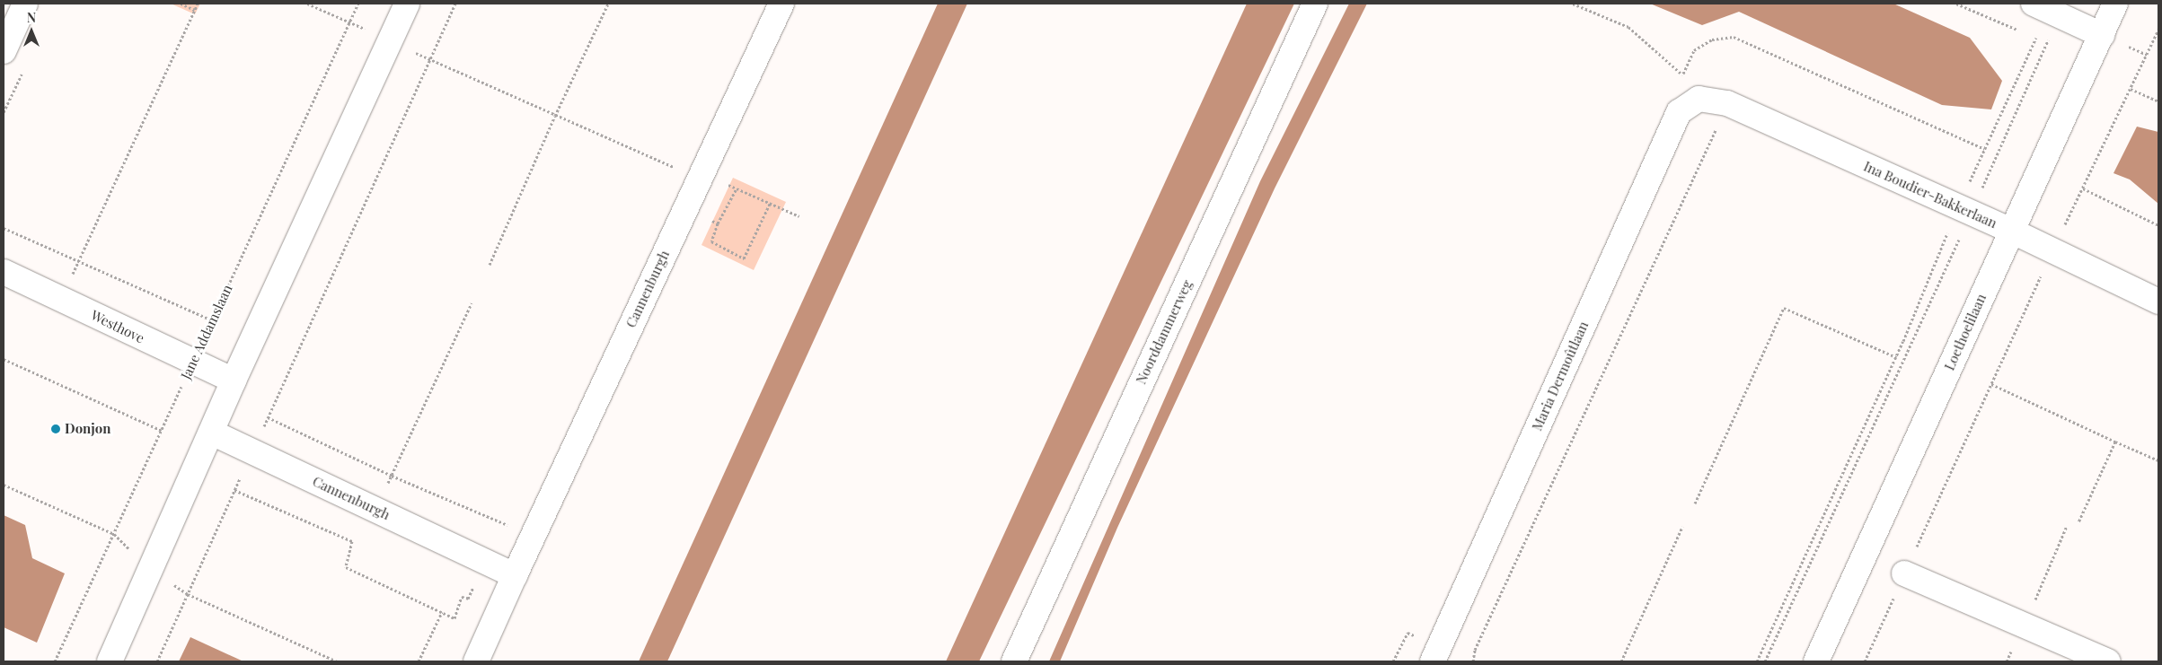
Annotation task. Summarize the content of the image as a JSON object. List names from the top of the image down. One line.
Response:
{"streets":{"street":["Ina Boudier-Bakkerlaan","Cannenburgh","Westhove","Noorddammerweg","Loethoelilaan","Maria Dermoûtlaan"],"path":["Jane Addamslaan"]},"crossings":[["Ina Boudier-Bakkerlaan","Loethoelilaan"],["Ina Boudier-Bakkerlaan","Maria Dermoûtlaan"],["Westhove","Jane Addamslaan"]],"places":["Donjon"],"north":"top"}
